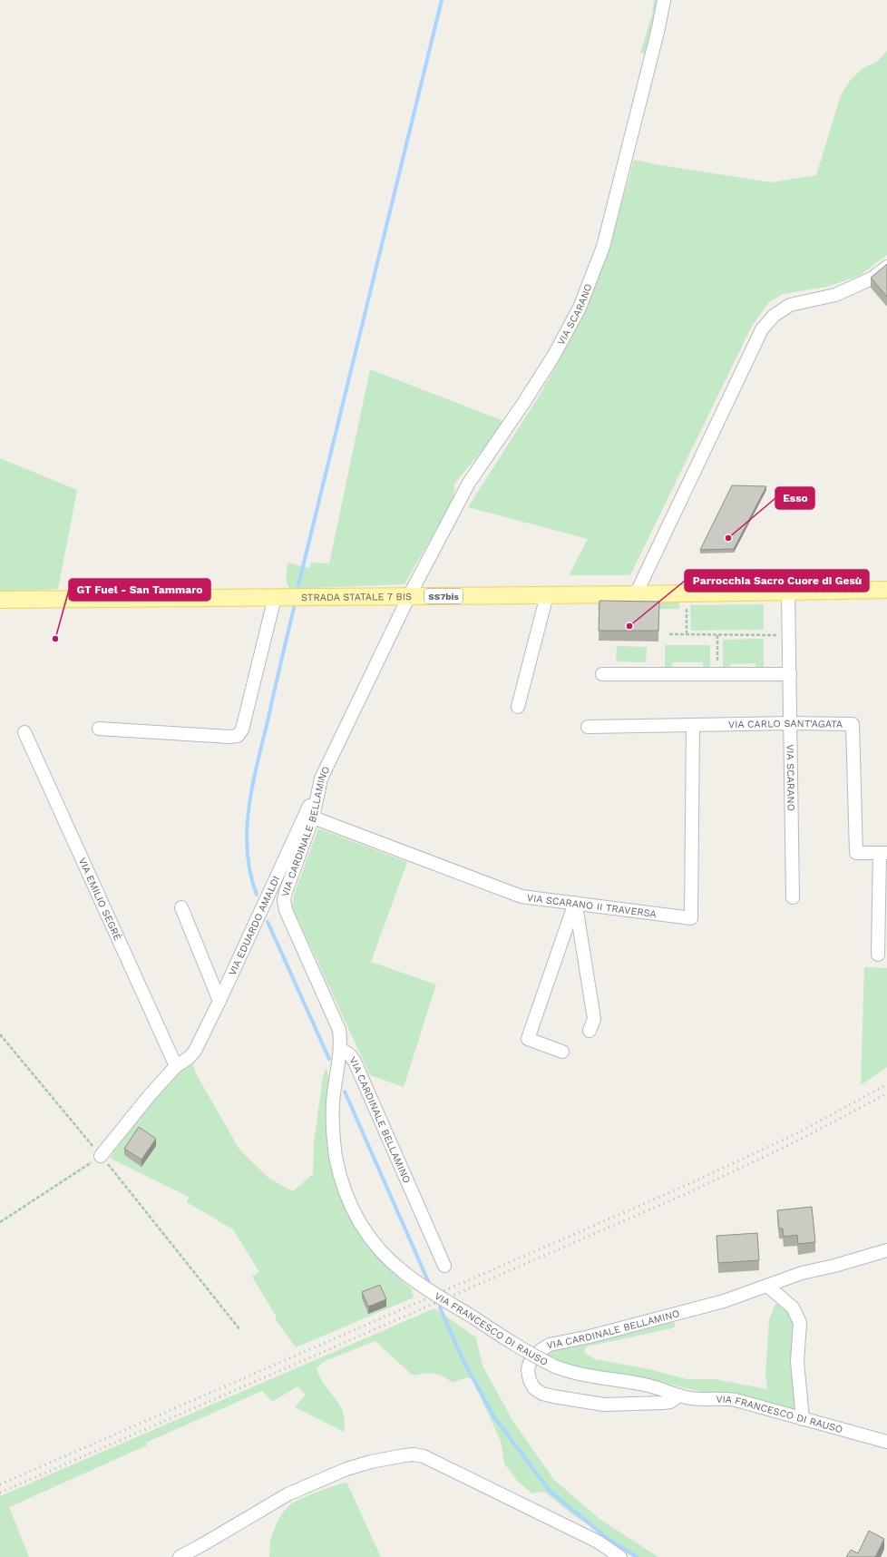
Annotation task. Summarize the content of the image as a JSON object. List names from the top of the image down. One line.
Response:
{"streets":{"main road":["STRADA STATALE 7 BIS","SS7bis"],"street":["VIA SCARANO","VIA CARLO SANT'AGATA","VIA CARDINALE BELLAMINO","VIA EMILIO SEGRÈ","VIA SCARANO II TRAVERSA","VIA EDUARDO AMALDI","VIA FRANCESCO DI RAUSO"]},"crossings":[["VIA SCARANO","STRADA STATALE 7 BIS"],["VIA SCARANO","VIA CARLO SANT'AGATA"],["VIA SCARANO","VIA CARDINALE BELLAMINO"],["STRADA STATALE 7 BIS","VIA CARDINALE BELLAMINO"],["VIA CARLO SANT'AGATA","VIA SCARANO II TRAVERSA"],["VIA CARDINALE BELLAMINO","VIA SCARANO II TRAVERSA"],["VIA CARDINALE BELLAMINO","VIA EDUARDO AMALDI"],["VIA CARDINALE BELLAMINO","VIA FRANCESCO DI RAUSO"],["VIA EMILIO SEGRÈ","VIA EDUARDO AMALDI"]],"places":["Esso","Parrocchia Sacro Cuore di Gesù","GT Fuel - San Tammaro"]}
